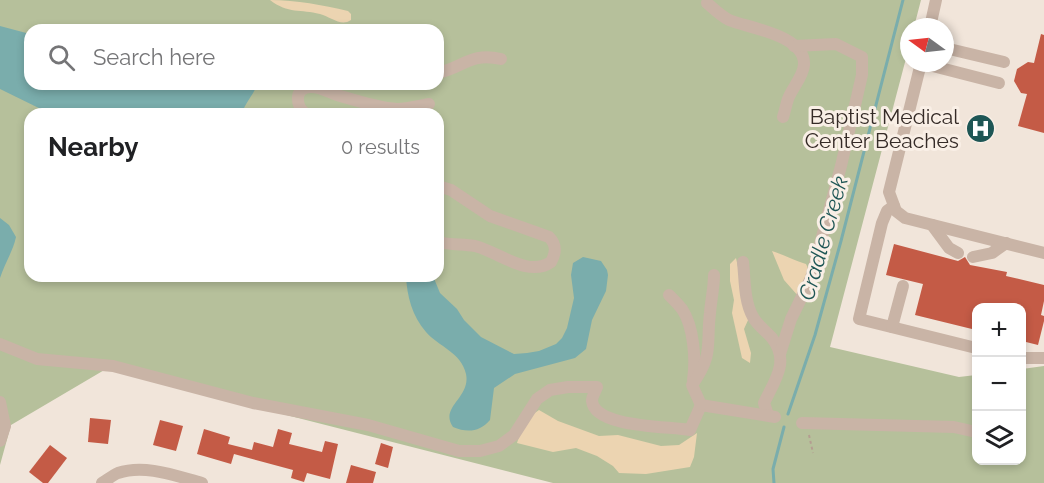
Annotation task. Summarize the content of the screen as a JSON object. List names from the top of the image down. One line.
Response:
{"water":["Cradle Creek"],"places":{"hospital":["Baptist Medical Center Beaches"]},"north":"left","page":{"search":"Search here","heading":["Nearby","0 results"],"map_buttons":["+","−"]}}
